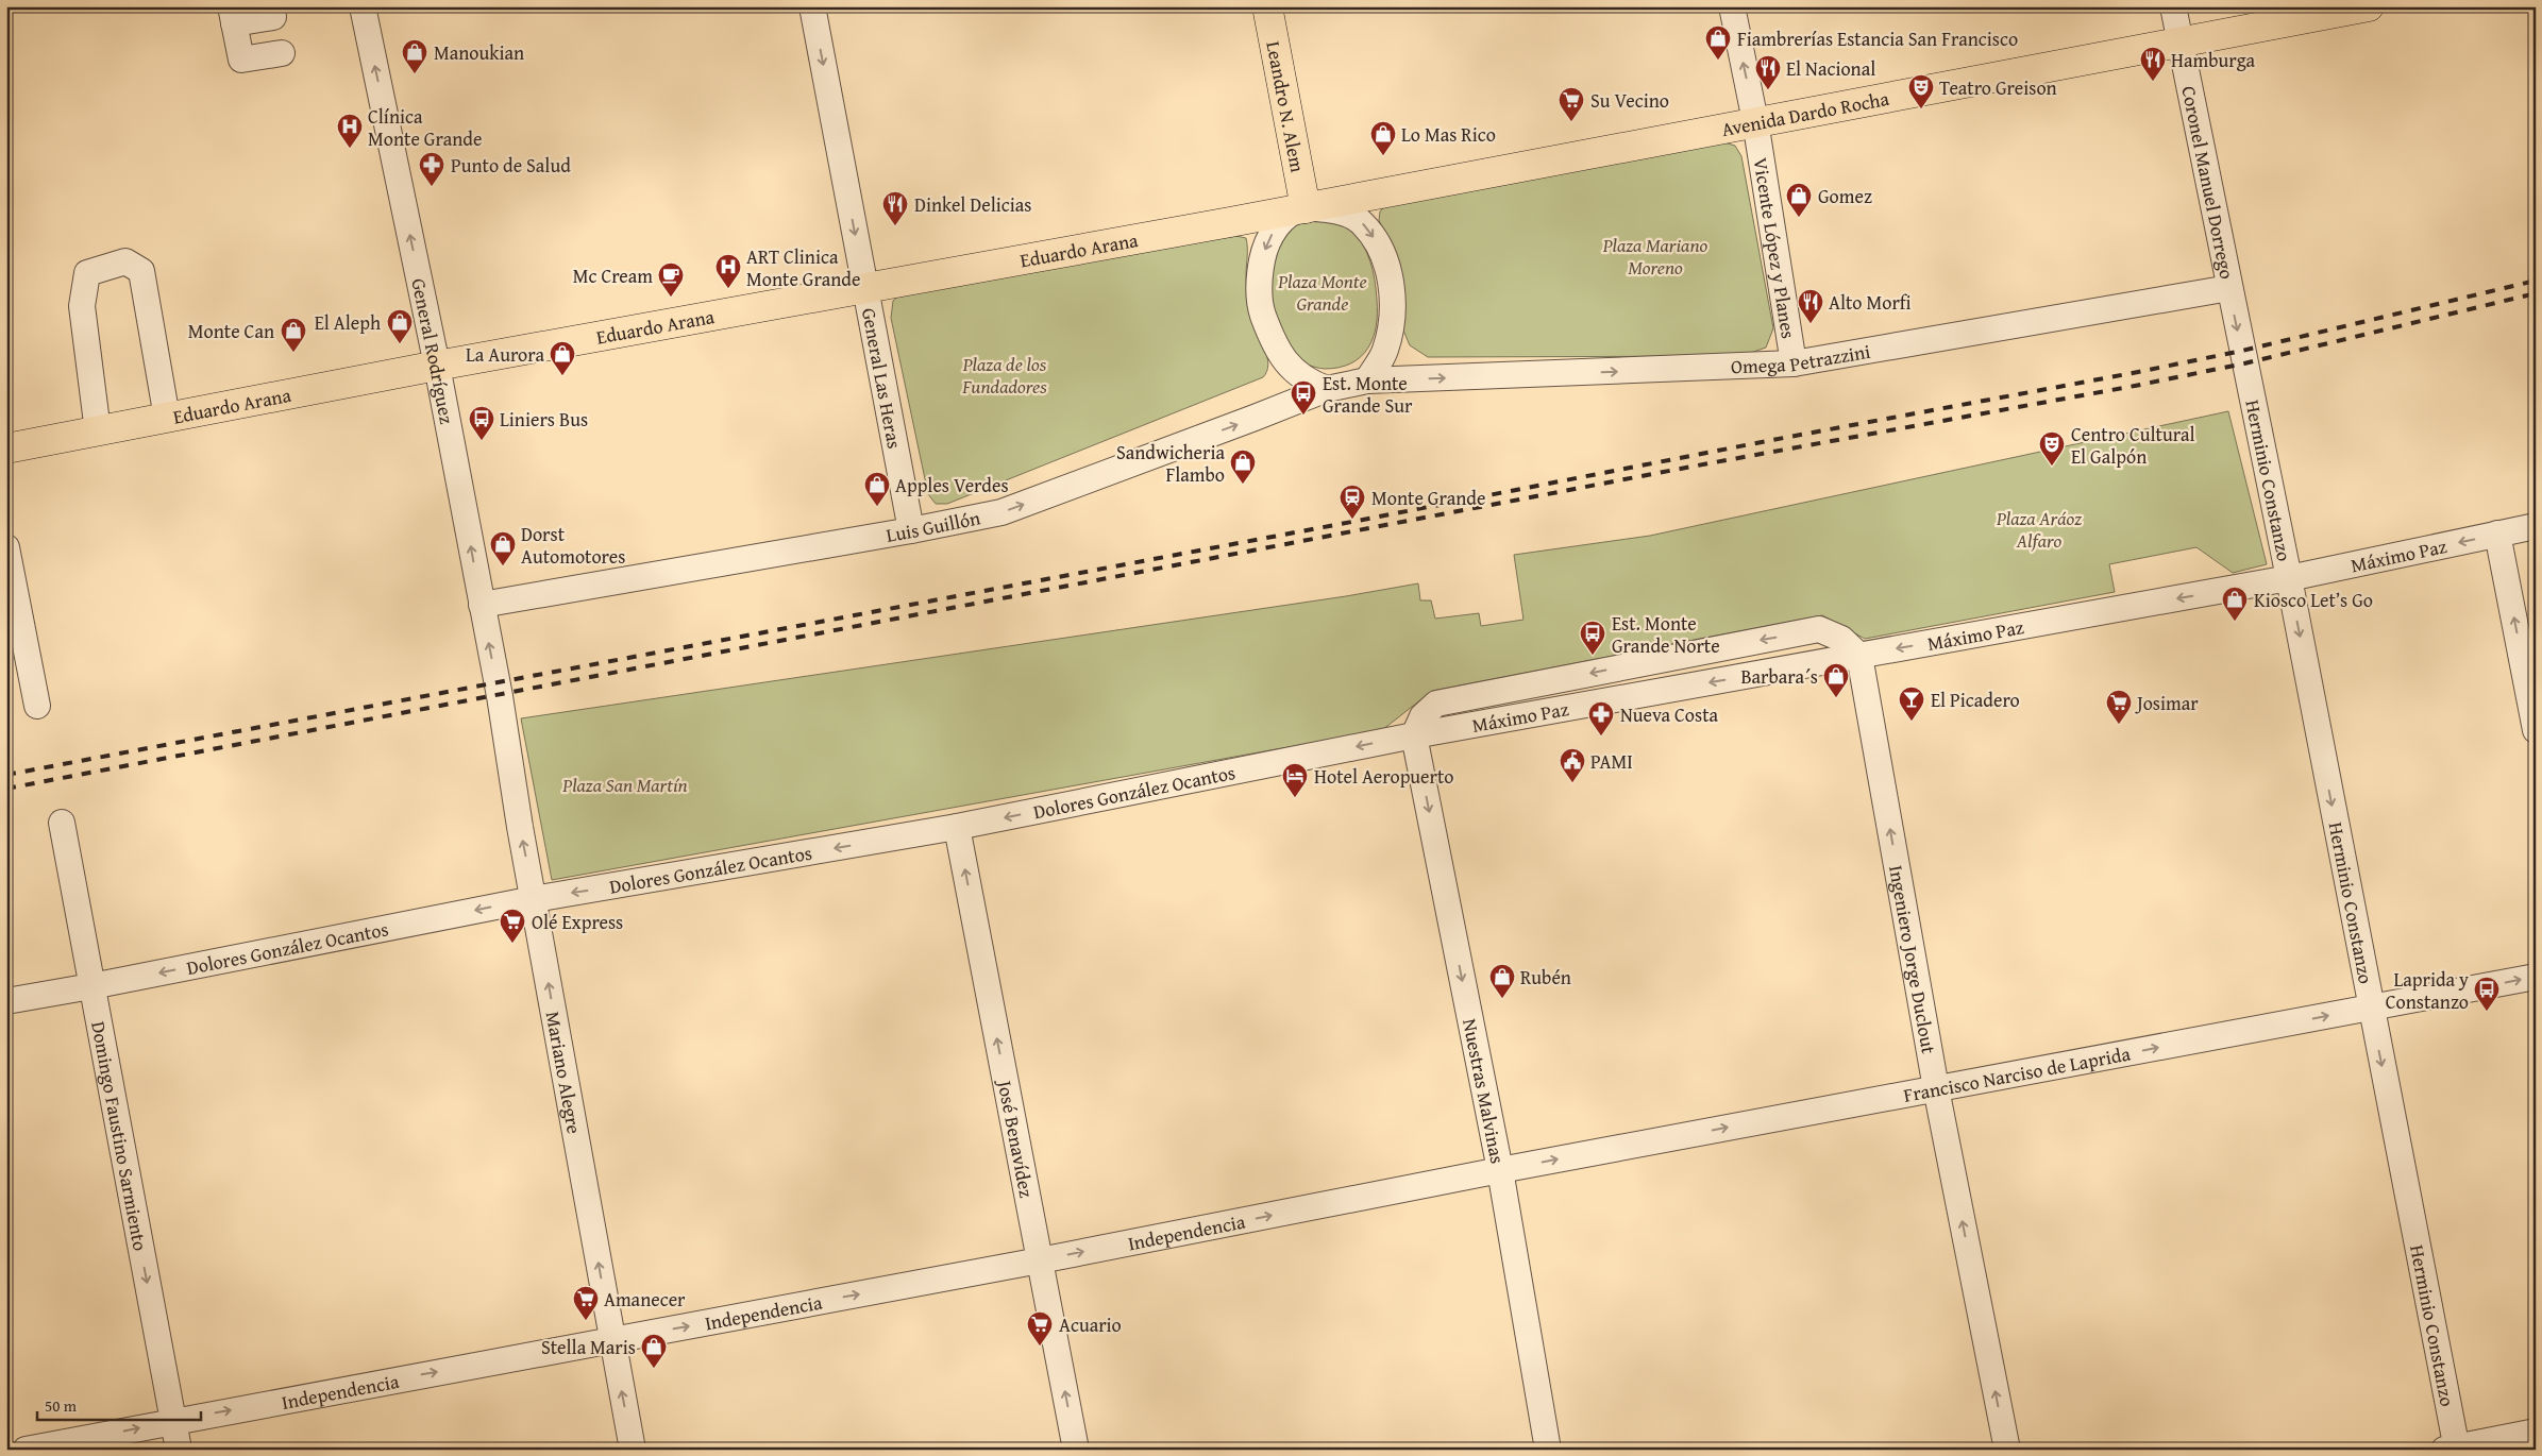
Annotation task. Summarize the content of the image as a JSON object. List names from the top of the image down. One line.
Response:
{"streets":{"main road":["Leandro N. Alem","Avenida Dardo Rocha","Eduardo Arana"],"street":["Coronel Manuel Dorrego","Vicente López y Planes","General Rodríguez","Omega Petrazzini","General Las Heras","Herminio Constanzo","Luis Guillón","Máximo Paz","Dolores González Ocantos","Ingeniero Jorge Duclout","Mariano Alegre","Francisco Narciso de Laprida","Nuestras Malvinas","Domingo Faustino Sarmiento","José Benavídez","Independencia"]},"crossings":[["Leandro N. Alem","Avenida Dardo Rocha"],["Leandro N. Alem","Eduardo Arana"],["Leandro N. Alem","Omega Petrazzini"],["Leandro N. Alem","Luis Guillón"],["Avenida Dardo Rocha","Coronel Manuel Dorrego"],["Avenida Dardo Rocha","Vicente López y Planes"],["Avenida Dardo Rocha","Eduardo Arana"],["Avenida Dardo Rocha","Omega Petrazzini"],["Avenida Dardo Rocha","Luis Guillón"],["Coronel Manuel Dorrego","Omega Petrazzini"],["Coronel Manuel Dorrego","Herminio Constanzo"],["Vicente López y Planes","Omega Petrazzini"],["Eduardo Arana","General Rodríguez"],["Eduardo Arana","Omega Petrazzini"],["Eduardo Arana","General Las Heras"],["Eduardo Arana","Luis Guillón"],["General Rodríguez","Luis Guillón"],["General Rodríguez","Mariano Alegre"],["Omega Petrazzini","Luis Guillón"],["General Las Heras","Luis Guillón"],["Herminio Constanzo","Máximo Paz"],["Herminio Constanzo","Francisco Narciso de Laprida"],["Máximo Paz","Dolores González Ocantos"],["Máximo Paz","Ingeniero Jorge Duclout"],["Máximo Paz","Nuestras Malvinas"],["Dolores González Ocantos","Mariano Alegre"],["Dolores González Ocantos","Nuestras Malvinas"],["Dolores González Ocantos","Domingo Faustino Sarmiento"],["Dolores González Ocantos","José Benavídez"],["Ingeniero Jorge Duclout","Francisco Narciso de Laprida"],["Mariano Alegre","Independencia"],["Francisco Narciso de Laprida","Nuestras Malvinas"],["Francisco Narciso de Laprida","Independencia"],["Nuestras Malvinas","Independencia"],["Domingo Faustino Sarmiento","Independencia"],["José Benavídez","Independencia"]],"one_way":["General Rodríguez","Omega Petrazzini","General Las Heras","Herminio Constanzo","Luis Guillón","Dolores González Ocantos","Ingeniero Jorge Duclout","Mariano Alegre","Francisco Narciso de Laprida","Nuestras Malvinas","Domingo Faustino Sarmiento","José Benavídez","Independencia"],"parks":["Plaza Mariano Moreno","Plaza Monte Grande","Plaza de los Fundadores","Plaza Aráoz Alfaro","Plaza San Martín"],"places":{"shop":["Fiambrerías Estancia San Francisco","Manoukian","Lo Mas Rico","Gomez","El Aleph","Monte Can","La Aurora","Sandwicheria Flambo","Apples Verdes","Dorst Automotores","Kiosco Let’s Go","Barbara´s","Rubén","Stella Maris"],"restaurant":["Hamburga","El Nacional","Dinkel Delicias","Alto Morfi"],"theatre":["Teatro Greison","Centro Cultural El Galpón"],"supermarket":["Su Vecino","Josimar","Olé Express","Amanecer","Acuario"],"hospital":["Clínica Monte Grande","ART Clinica Monte Grande"],"pharmacy":["Punto de Salud","Nueva Costa"],"cafe":["Mc Cream"],"bus stop":["Est. Monte Grande Sur","Liniers Bus","Est. Monte Grande Norte","Laprida y Constanzo"],"station":["Monte Grande"],"bar":["El Picadero"],"public building":["PAMI"],"hotel":["Hotel Aeropuerto"]},"scale_bar":"50 m"}
